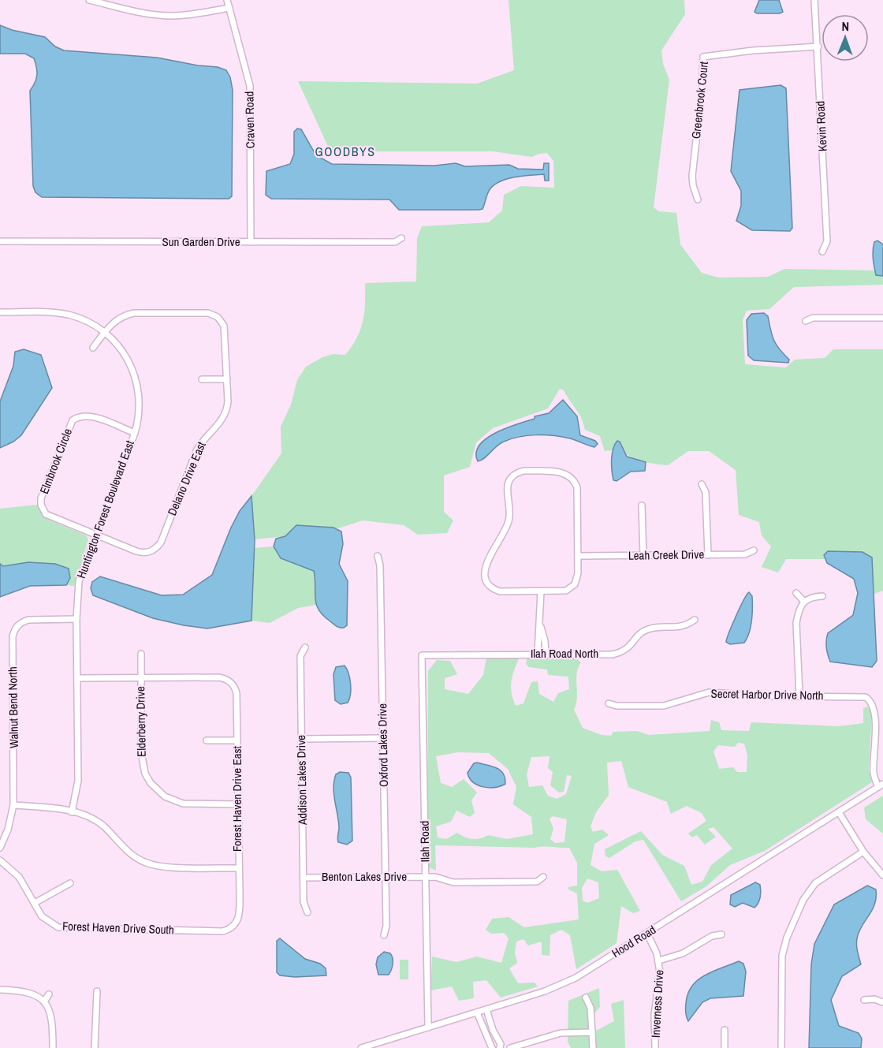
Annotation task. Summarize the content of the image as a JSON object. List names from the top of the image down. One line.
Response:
{"streets":{"street":["Greenbrook Court","Craven Road","Kevin Road","Sun Garden Drive","Elmbrook Circle","Delano Drive East","Huntington Forest Boulevard East","Leah Creek Drive","Ilah Road North","Secret Harbor Drive North","Walnut Bend North","Elderberry Drive","Oxford Lakes Drive","Addison Lakes Drive","Forest Haven Drive East","Ilah Road","Benton Lakes Drive","Forest Haven Drive South","Hood Road","Inverness Drive"]},"crossings":[["Greenbrook Court","Kevin Road"],["Craven Road","Sun Garden Drive"],["Elmbrook Circle","Delano Drive East"],["Elmbrook Circle","Huntington Forest Boulevard East"],["Delano Drive East","Huntington Forest Boulevard East"],["Huntington Forest Boulevard East","Walnut Bend North"],["Ilah Road North","Ilah Road"],["Secret Harbor Drive North","Hood Road"],["Elderberry Drive","Forest Haven Drive East"],["Oxford Lakes Drive","Benton Lakes Drive"],["Addison Lakes Drive","Benton Lakes Drive"],["Forest Haven Drive East","Forest Haven Drive South"],["Ilah Road","Benton Lakes Drive"],["Ilah Road","Hood Road"],["Hood Road","Inverness Drive"]],"districts":["GOODBYS"],"north":"top"}
